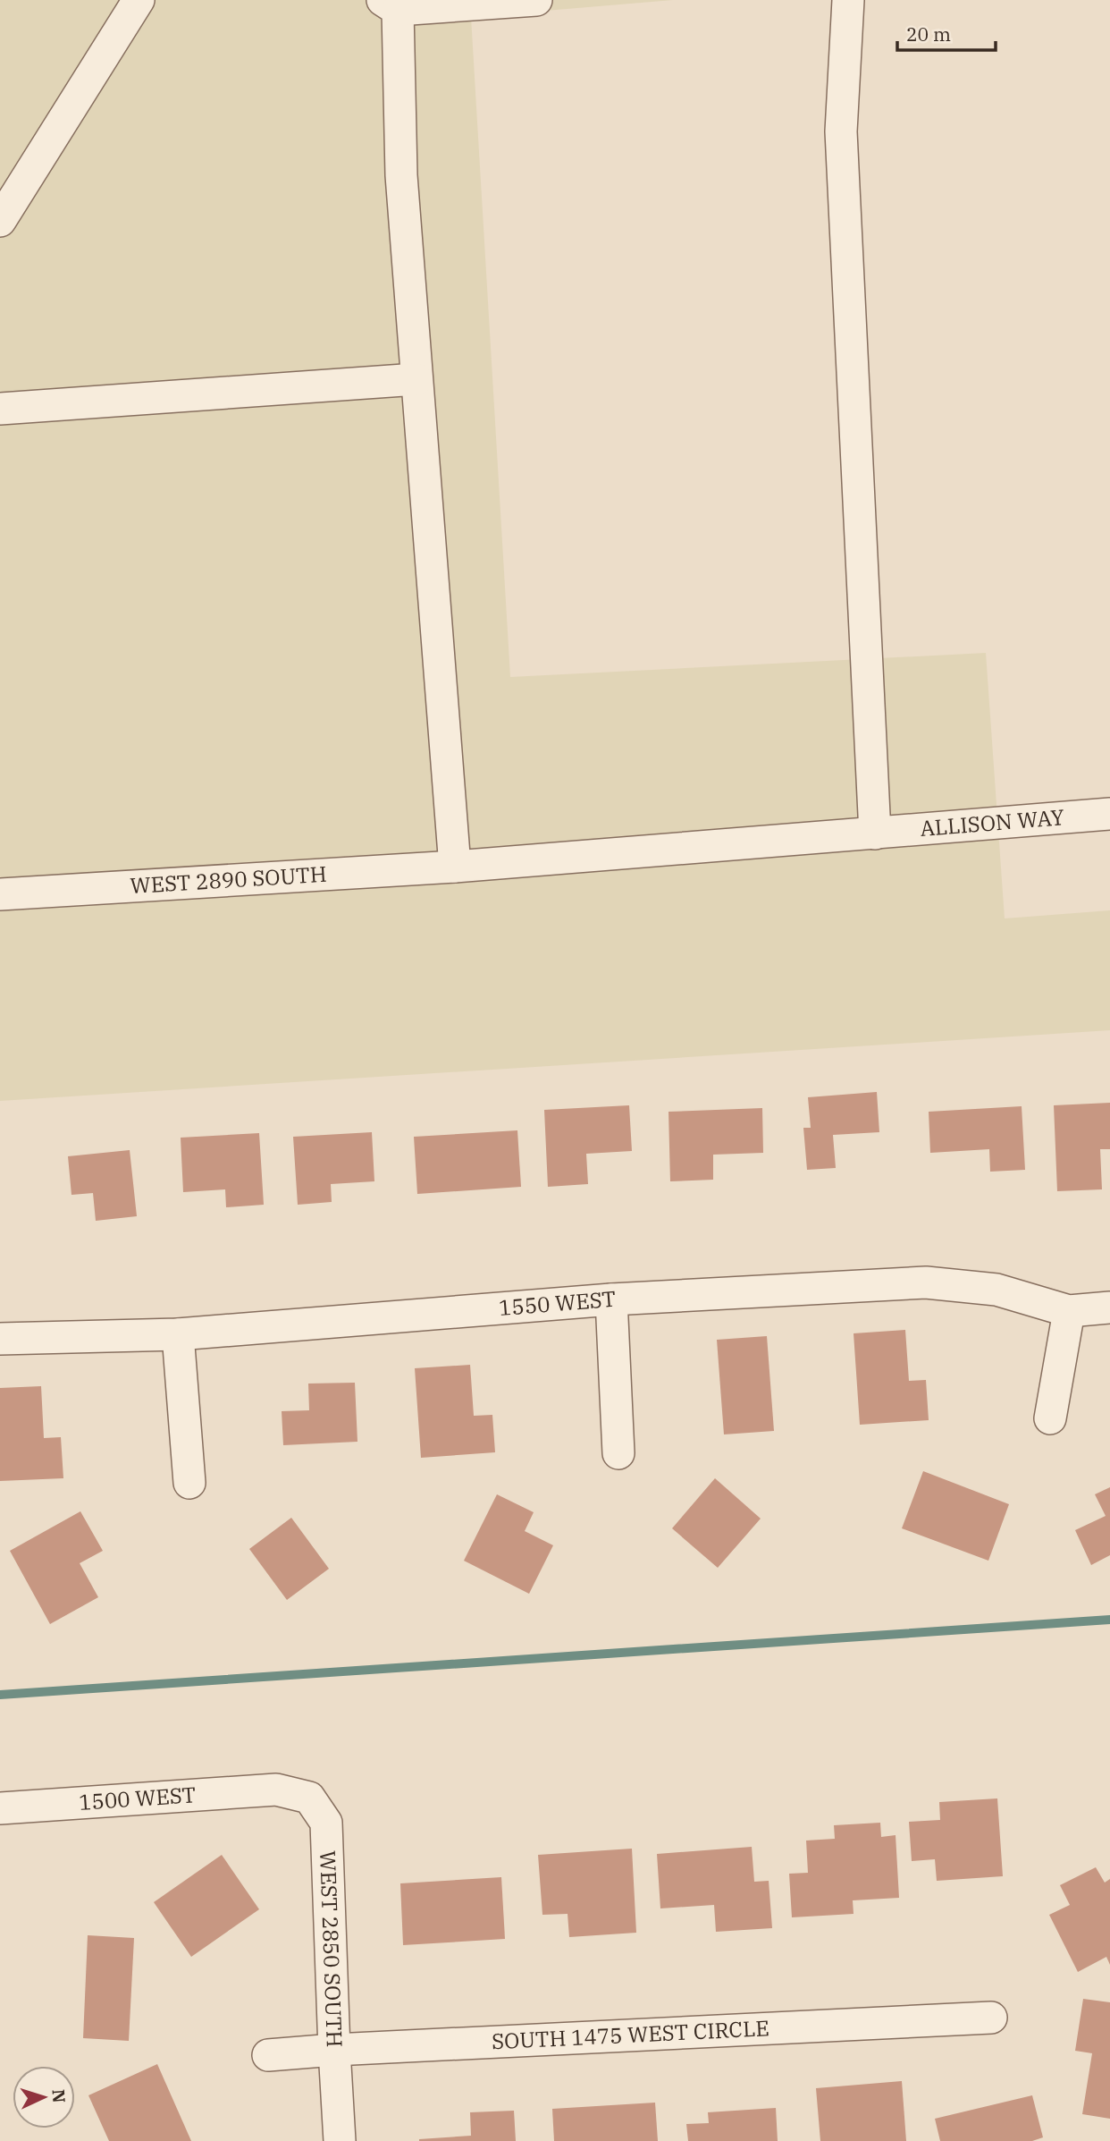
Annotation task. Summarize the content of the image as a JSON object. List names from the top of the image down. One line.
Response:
{"streets":{"street":["ALLISON WAY","WEST 2890 SOUTH","1550 WEST","1500 WEST","WEST 2850 SOUTH","SOUTH 1475 WEST CIRCLE"]},"crossings":[["ALLISON WAY","WEST 2890 SOUTH"],["1500 WEST","WEST 2850 SOUTH"],["WEST 2850 SOUTH","SOUTH 1475 WEST CIRCLE"]],"scale_bar":"20 m","north":"right"}
